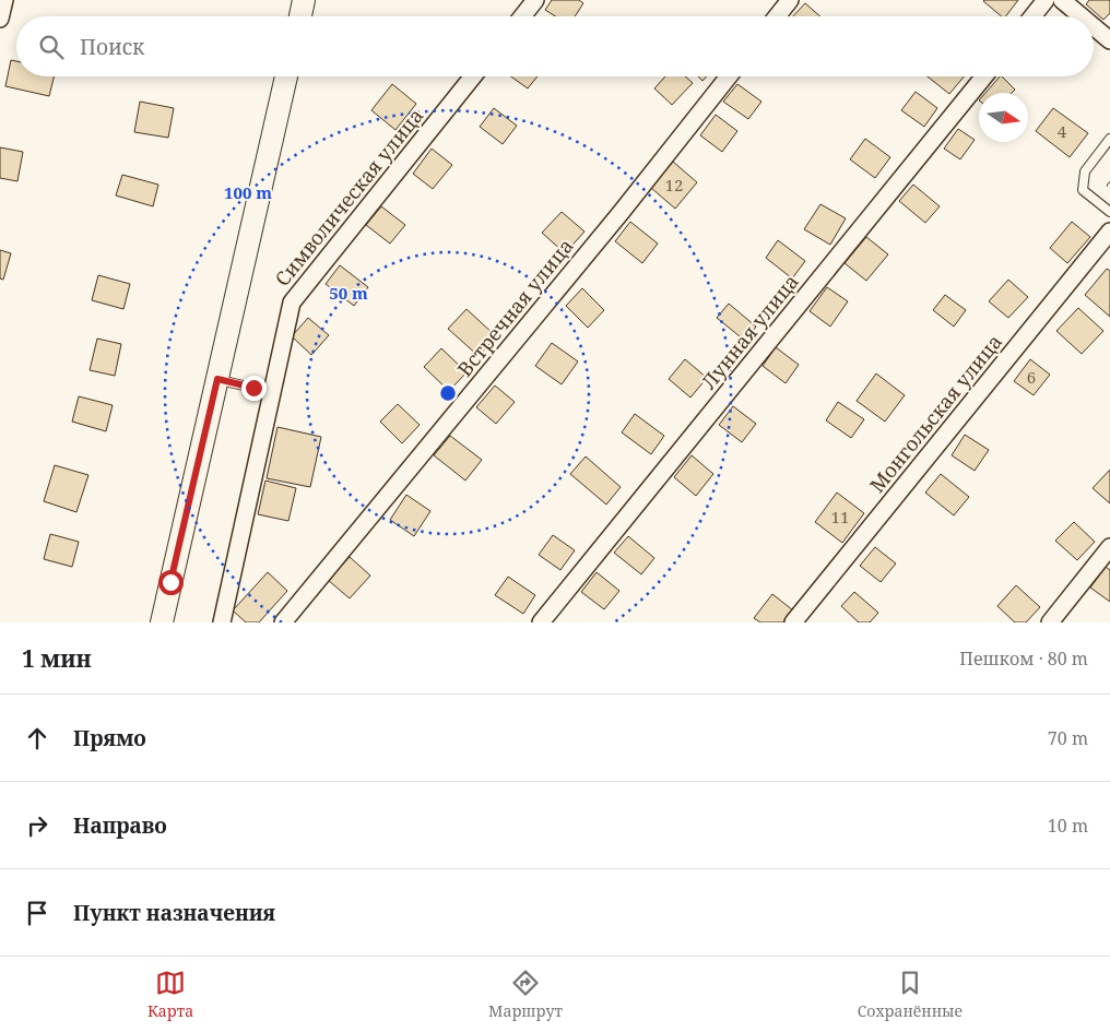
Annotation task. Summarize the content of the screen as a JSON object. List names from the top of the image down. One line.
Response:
{"streets":{"street":["Символическая улица","Встречная улица","Лунная улица","Монгольская улица"]},"house_numbers":["4","12","6","11"],"north":"right","page":{"search":"Поиск","heading":["1 мин","Пешком · 80 m"],"list":[["Прямо","70 m"],["Направо","10 m"],"Пункт назначения"],"nav":["Карта","Маршрут","Сохранённые"]},"rings":["100 m","50 m"]}
